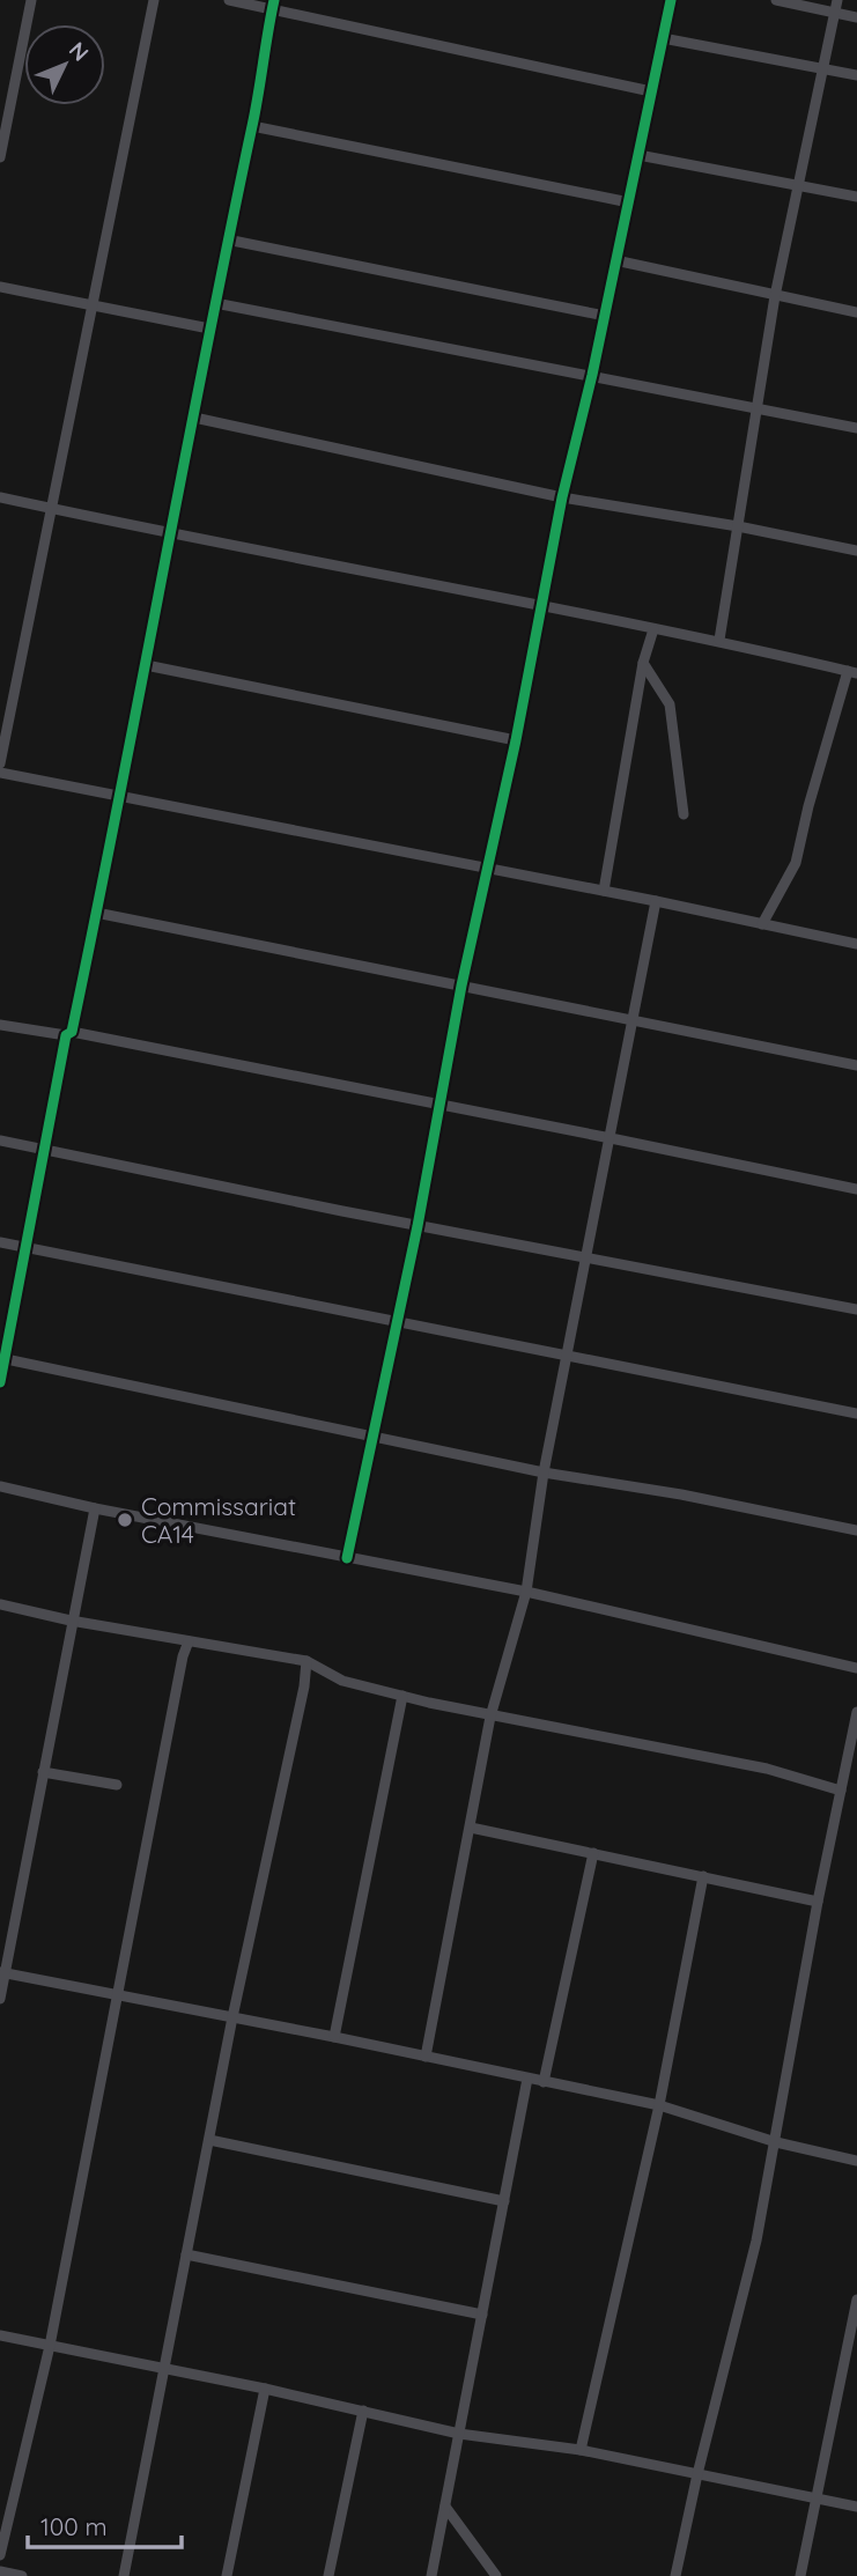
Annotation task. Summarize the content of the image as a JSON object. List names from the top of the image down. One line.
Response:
{"places":["Commissariat CA14"],"scale_bar":"100 m","north":"top right"}
